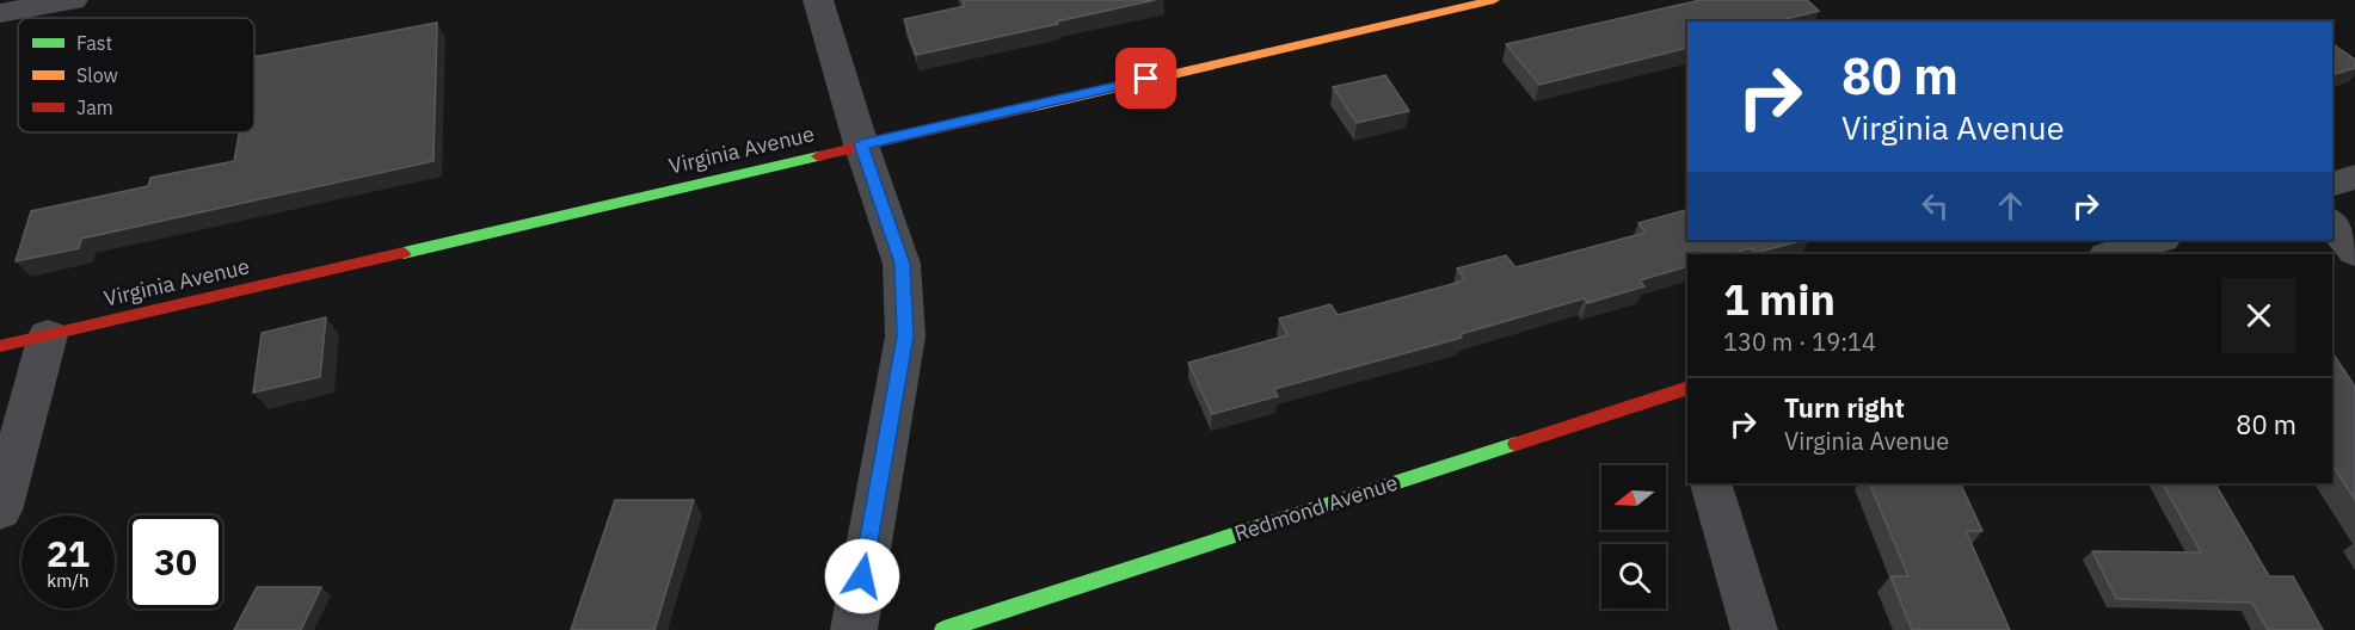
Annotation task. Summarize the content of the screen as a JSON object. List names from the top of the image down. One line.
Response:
{"streets":{"street":["Virginia Avenue","Redmond Avenue"]},"legend":["Fast","Slow","Jam"],"north":"left","page":{"turn":["80 m","Virginia Avenue"],"heading":["1 min","130 m · 19:14"],"list":[{"name":"Turn right","note":"Virginia Avenue","value":"80 m"}],"speed":"21 km/h","limit":"30"}}
